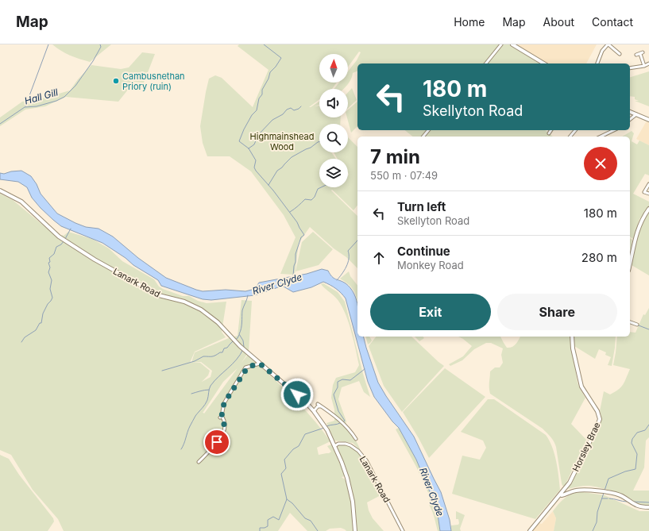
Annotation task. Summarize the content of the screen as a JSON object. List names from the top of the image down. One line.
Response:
{"streets":{"main road":["Lanark Road","Horsley Brae"]},"water":["Hall Gill","River Clyde"],"parks":["Highmainshead Wood"],"places":["Cambusnethan Priory (ruin)"],"north":"top","page":{"header":"Map","nav":["Home","Map","About","Contact"],"turn":["180 m","Skellyton Road"],"heading":["7 min","550 m · 07:49"],"list":[{"name":"Turn left","note":"Skellyton Road","value":"180 m"},{"name":"Continue","note":"Monkey Road","value":"280 m"}],"buttons":["Exit","Share"]}}
